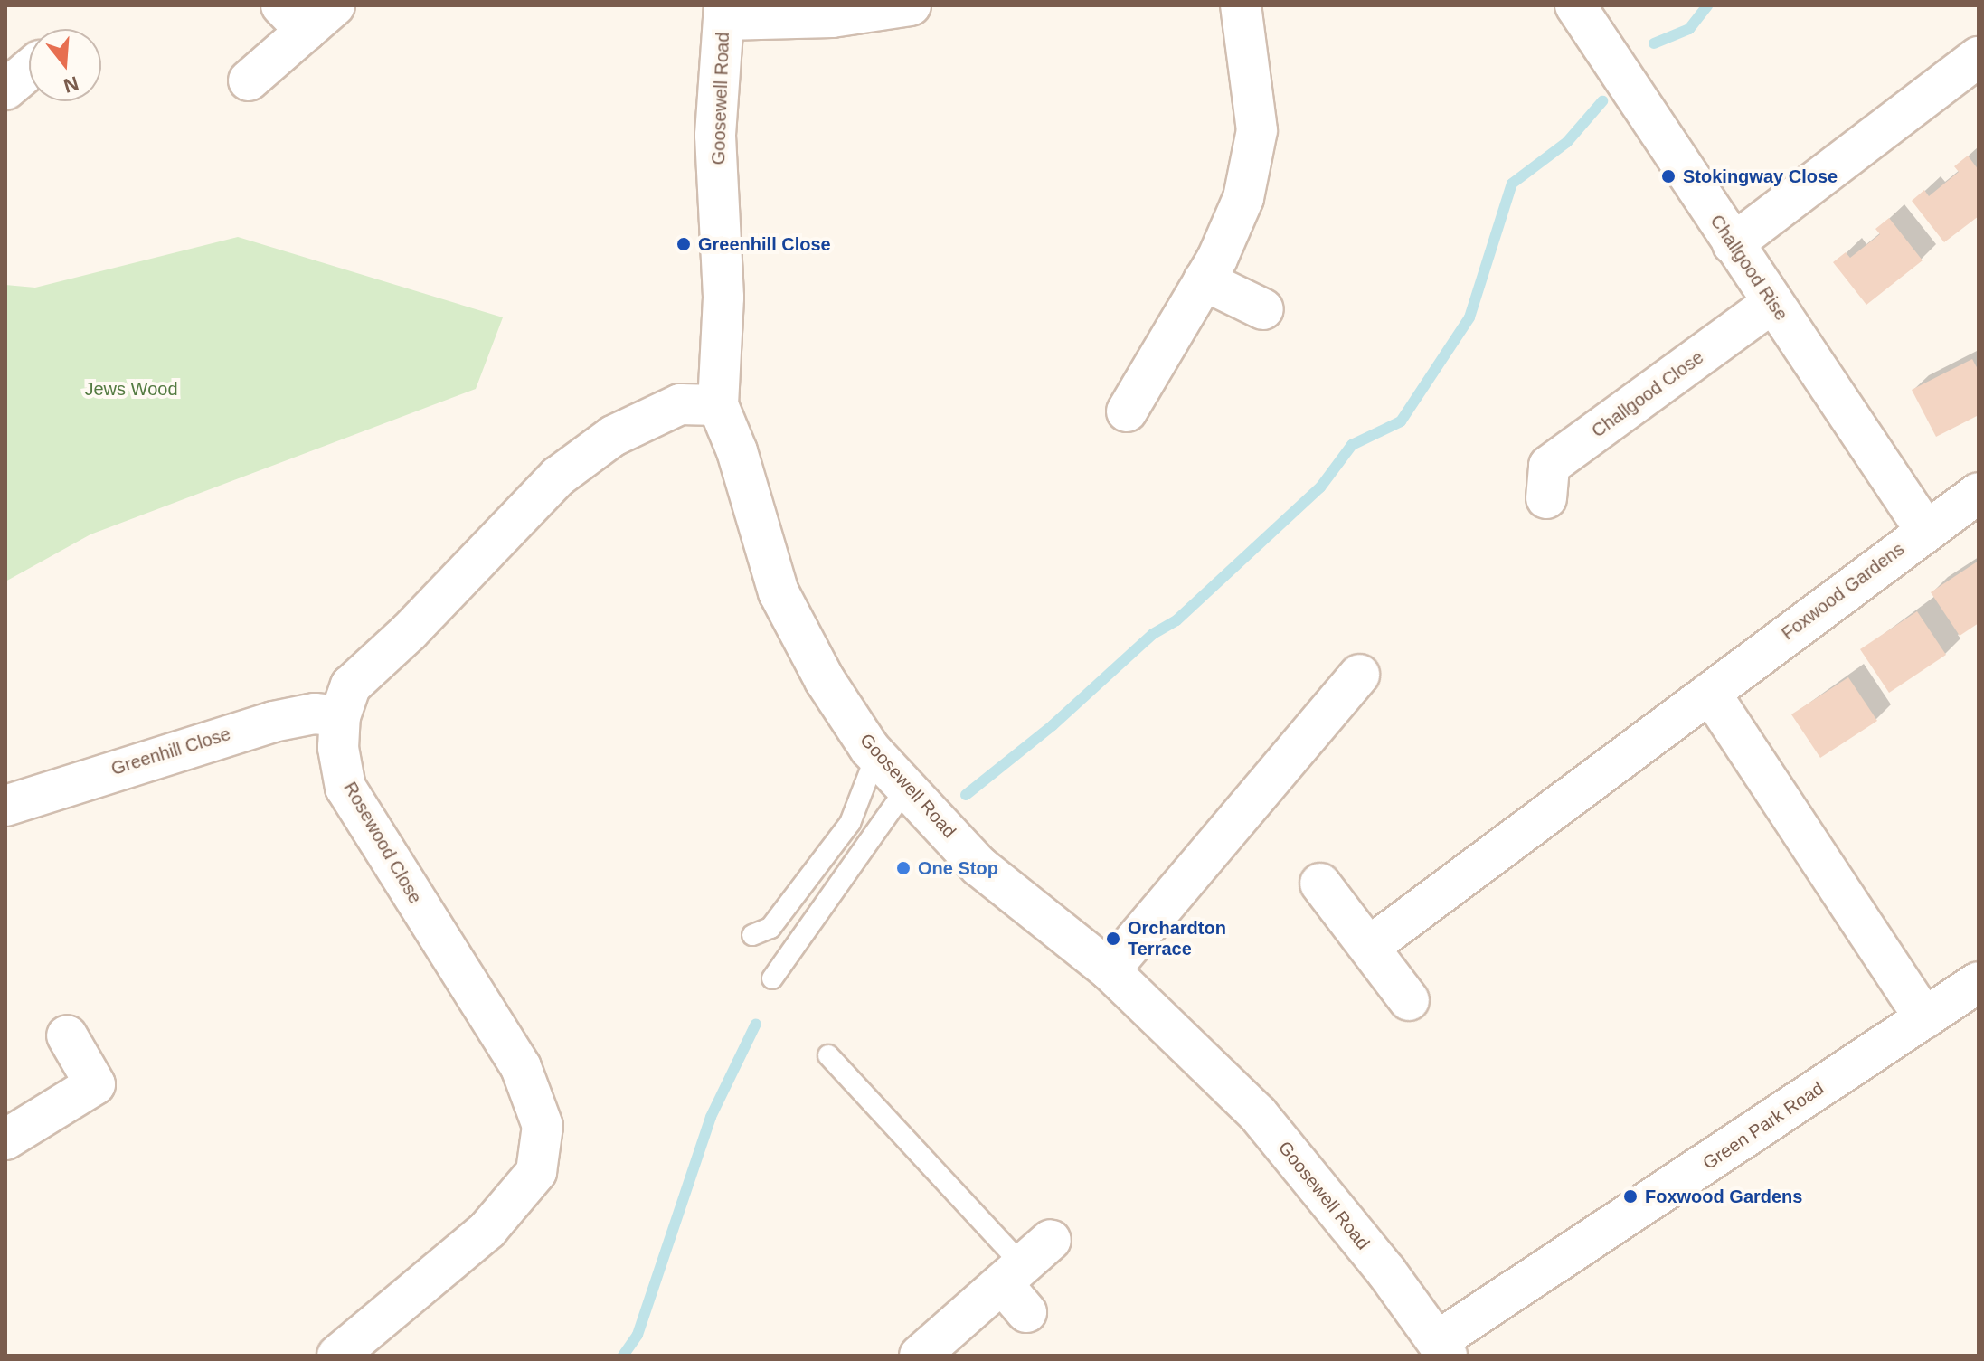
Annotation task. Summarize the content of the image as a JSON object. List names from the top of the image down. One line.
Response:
{"streets":{"street":["Goosewell Road","Challgood Rise","Challgood Close","Foxwood Gardens","Greenhill Close","Rosewood Close","Green Park Road"]},"crossings":[["Goosewell Road","Rosewood Close"],["Goosewell Road","Green Park Road"],["Challgood Rise","Challgood Close"],["Challgood Rise","Foxwood Gardens"],["Greenhill Close","Rosewood Close"]],"parks":["Jews Wood"],"places":["Stokingway Close","Greenhill Close","One Stop","Orchardton Terrace","Foxwood Gardens"],"north":"bottom"}
